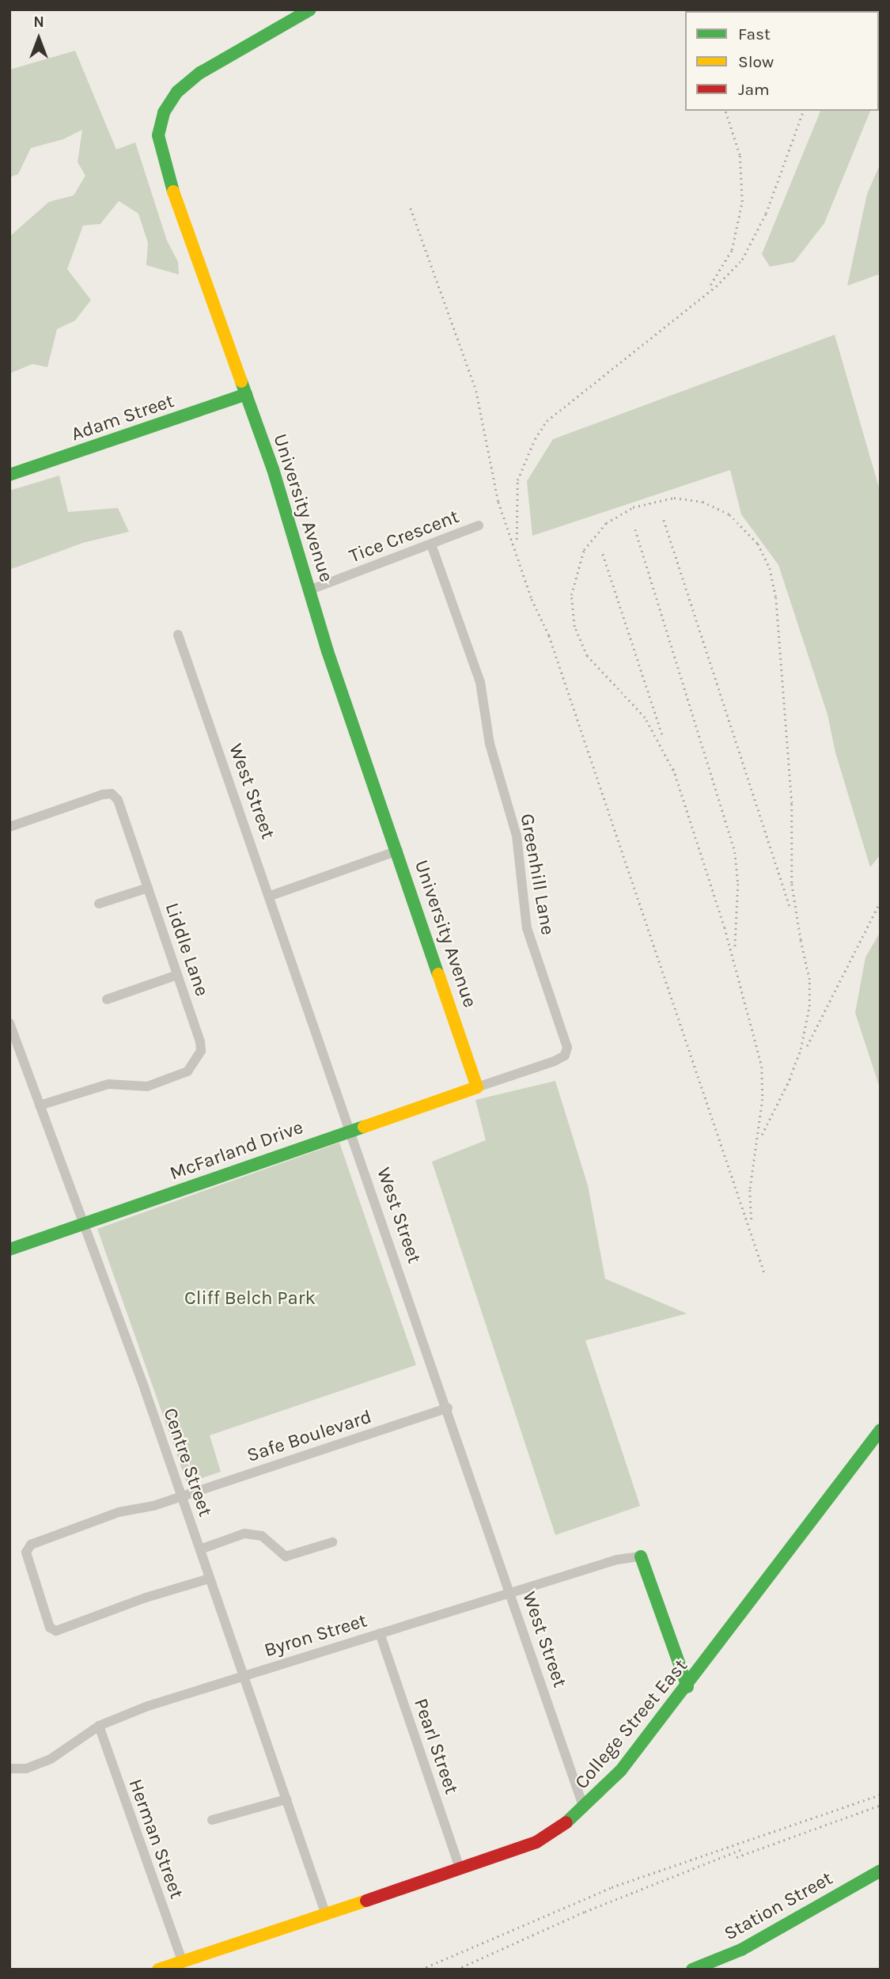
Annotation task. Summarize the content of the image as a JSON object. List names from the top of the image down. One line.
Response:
{"streets":{"street":["Adam Street","University Avenue","Tice Crescent","West Street","Greenhill Lane","Liddle Lane","McFarland Drive","Safe Boulevard","Centre Street","Byron Street","College Street East","Pearl Street","Herman Street","Station Street"]},"crossings":[["Adam Street","University Avenue"],["University Avenue","Tice Crescent"],["University Avenue","Greenhill Lane"],["University Avenue","McFarland Drive"],["Tice Crescent","Greenhill Lane"],["West Street","McFarland Drive"],["West Street","Safe Boulevard"],["West Street","Byron Street"],["West Street","College Street East"],["Greenhill Lane","McFarland Drive"],["Liddle Lane","Centre Street"],["McFarland Drive","Centre Street"],["Safe Boulevard","Centre Street"],["Centre Street","Byron Street"],["Centre Street","College Street East"],["Byron Street","Pearl Street"],["Byron Street","Herman Street"],["College Street East","Pearl Street"],["College Street East","Herman Street"]],"parks":["Cliff Belch Park"],"legend":["Fast","Slow","Jam"],"north":"top"}
